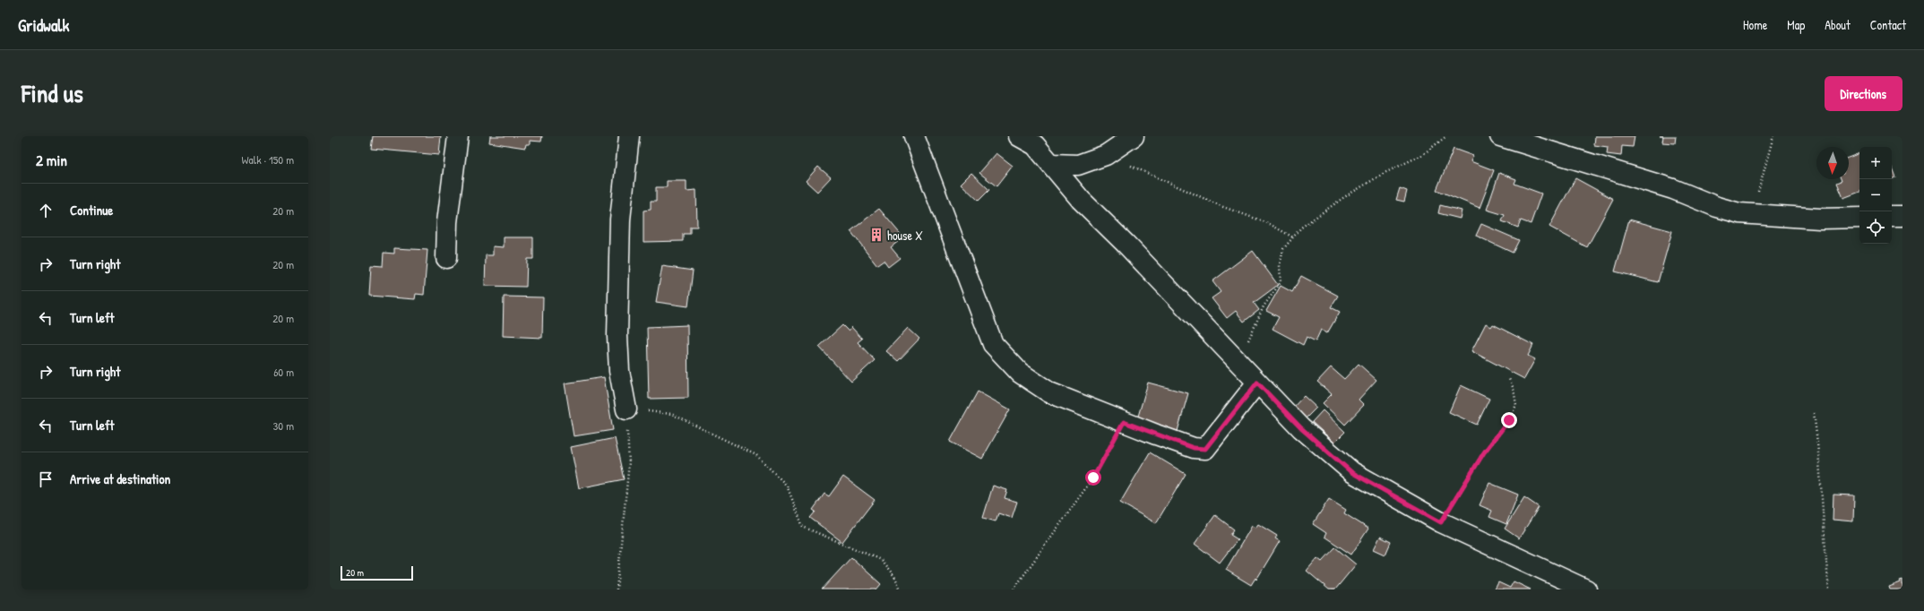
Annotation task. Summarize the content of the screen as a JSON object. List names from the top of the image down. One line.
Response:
{"places":{"building":["house X"]},"scale_bar":"20 m","north":"bottom","page":{"header":"Gridwalk","nav":["Home","Map","About","Contact"],"title":"Find us","buttons":"Directions","heading":["2 min","Walk · 150 m"],"map_buttons":["+","−"],"list":[["Continue","20 m"],["Turn right","20 m"],["Turn left","20 m"],["Turn right","60 m"],["Turn left","30 m"],"Arrive at destination"],"scale":"20 m"}}
